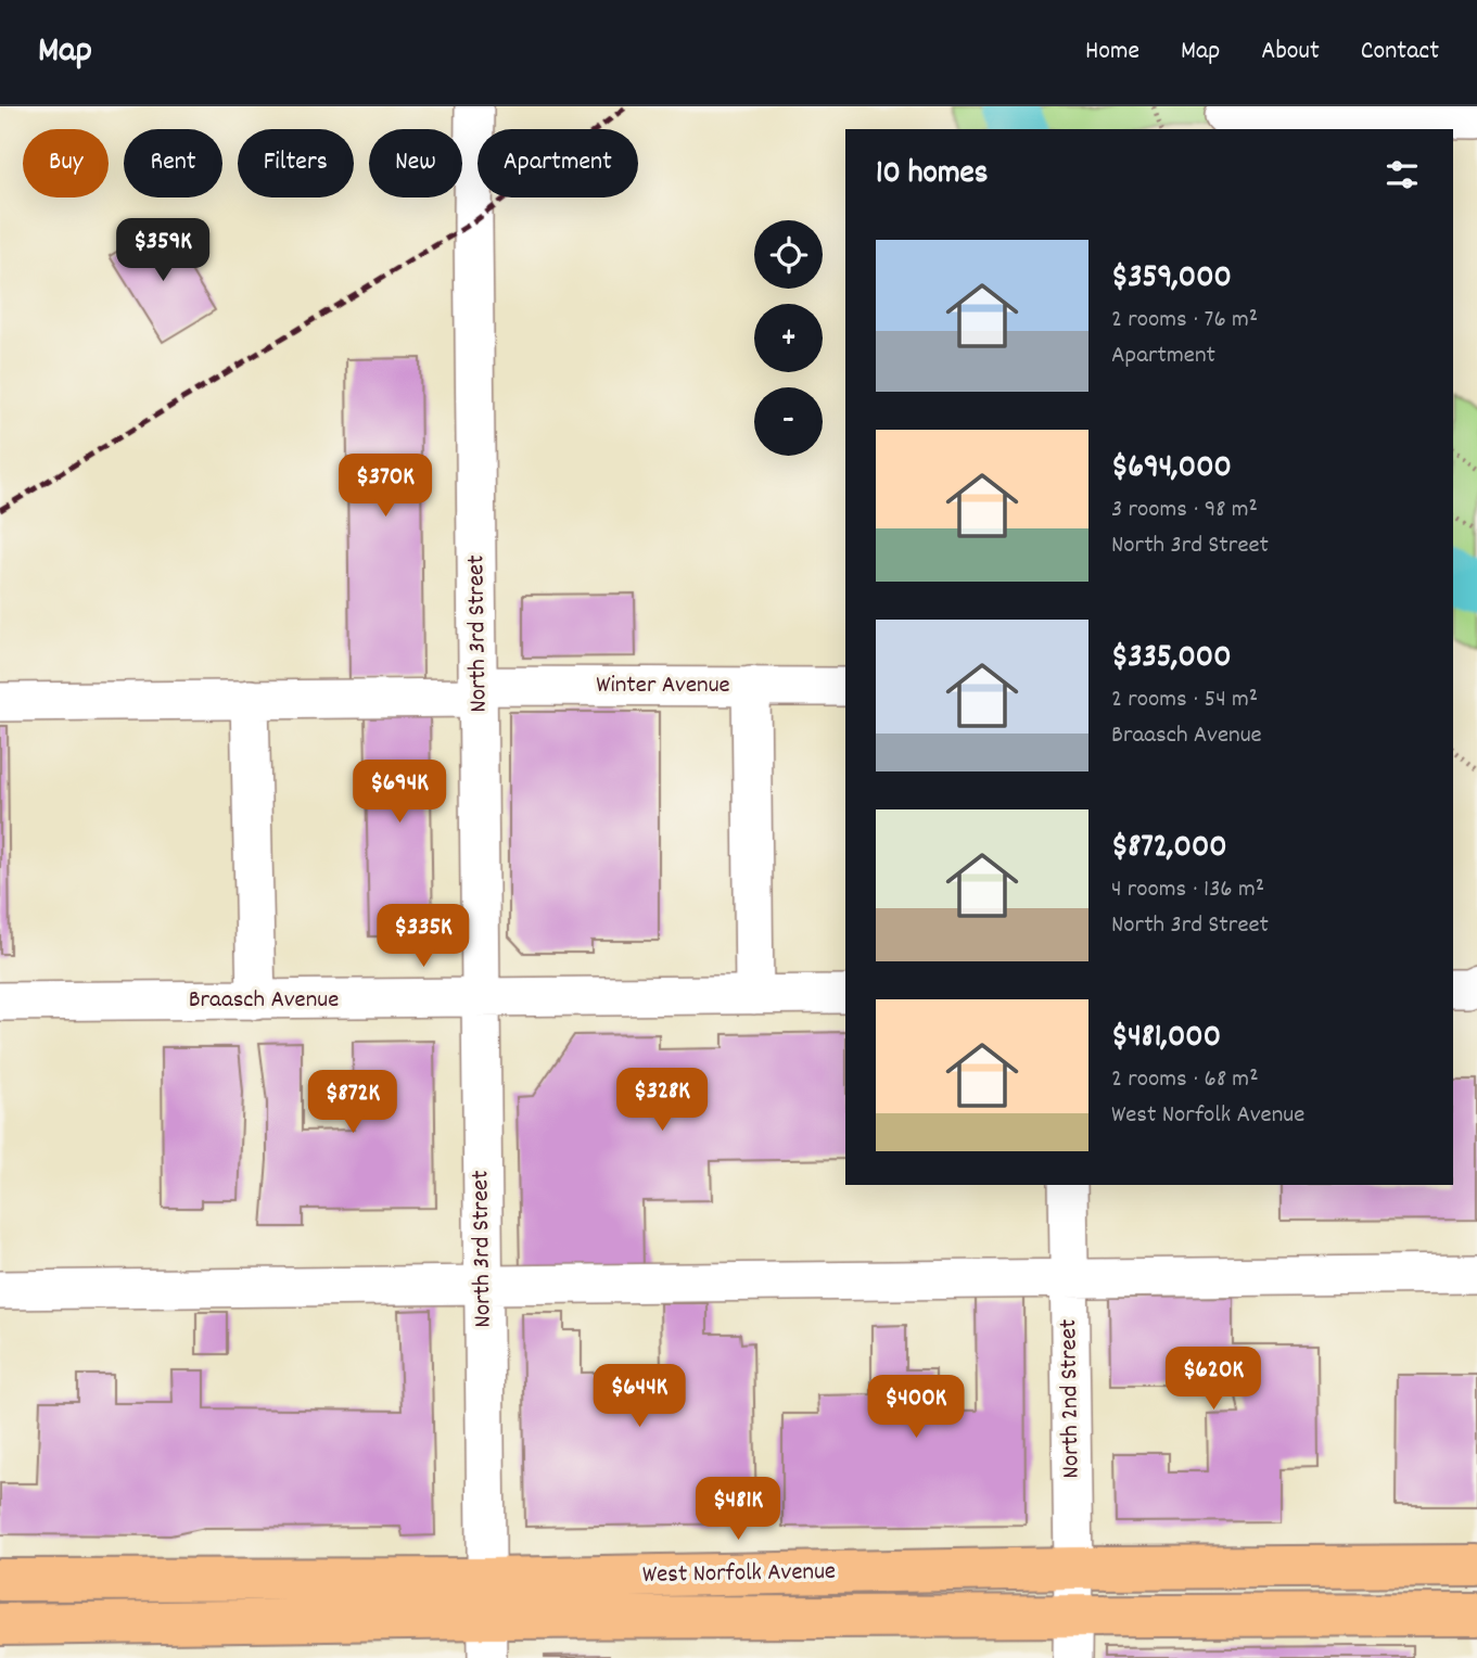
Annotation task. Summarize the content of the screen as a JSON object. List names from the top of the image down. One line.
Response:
{"streets":{"main road":["West Norfolk Avenue"],"street":["North 3rd Street","Winter Avenue","Braasch Avenue","North 2nd Street"]},"crossings":[["North 3rd Street","Winter Avenue"],["North 3rd Street","Braasch Avenue"],["North 3rd Street","West Norfolk Avenue"],["North 2nd Street","West Norfolk Avenue"]],"page":{"header":"Map","nav":["Home","Map","About","Contact"],"chip":["Buy","Rent","Filters","New","Apartment"],"heading":"10 homes","price":["$359K","$370K","$694K","$335K","$328K","$872K","$620K","$644K","$400K","$481K"],"map_buttons":["+","−"],"list":[{"name":"$359,000","note":"2 rooms · 76 m² · Apartment"},{"name":"$694,000","note":"3 rooms · 98 m² · North 3rd Street"},{"name":"$335,000","note":"2 rooms · 54 m² · Braasch Avenue"},{"name":"$872,000","note":"4 rooms · 136 m² · North 3rd Street"},{"name":"$481,000","note":"2 rooms · 68 m² · West Norfolk Avenue"}]}}
